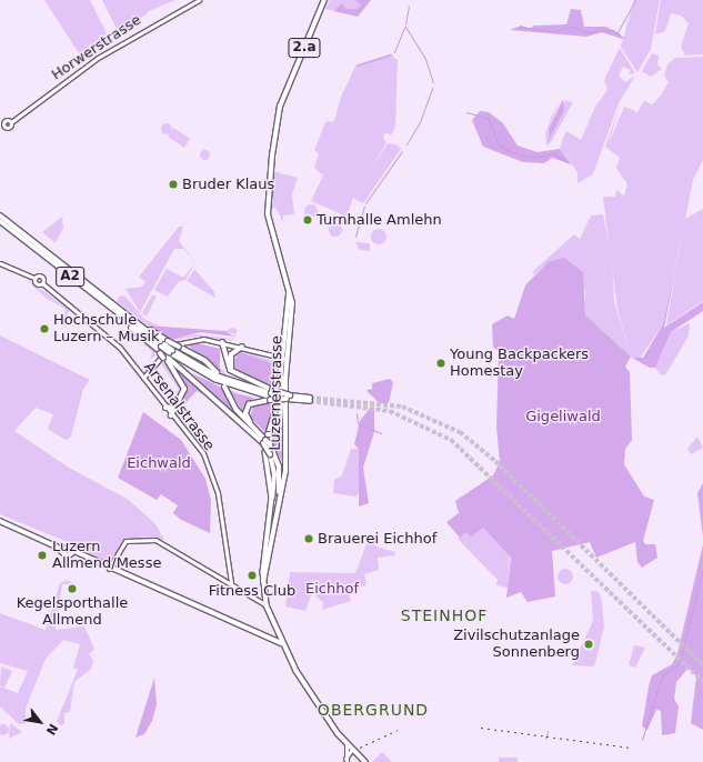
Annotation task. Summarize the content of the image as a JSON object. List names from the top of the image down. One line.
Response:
{"streets":{"highway":["A2"],"main road":["2.a","Luzernerstrasse"],"street":["Horwerstrasse","Arsenalstrasse"]},"crossings":[["2.a","Luzernerstrasse"]],"districts":["STEINHOF","OBERGRUND"],"parks":["Gigeliwald","Eichwald","Eichhof"],"places":["Bruder Klaus","Turnhalle Amlehn","Hochschule Luzern – Musik","Young Backpackers Homestay","Brauerei Eichhof","Luzern Allmend/Messe","Fitness Club","Kegelsporthalle Allmend","Zivilschutzanlage Sonnenberg"],"north":"bottom right"}
